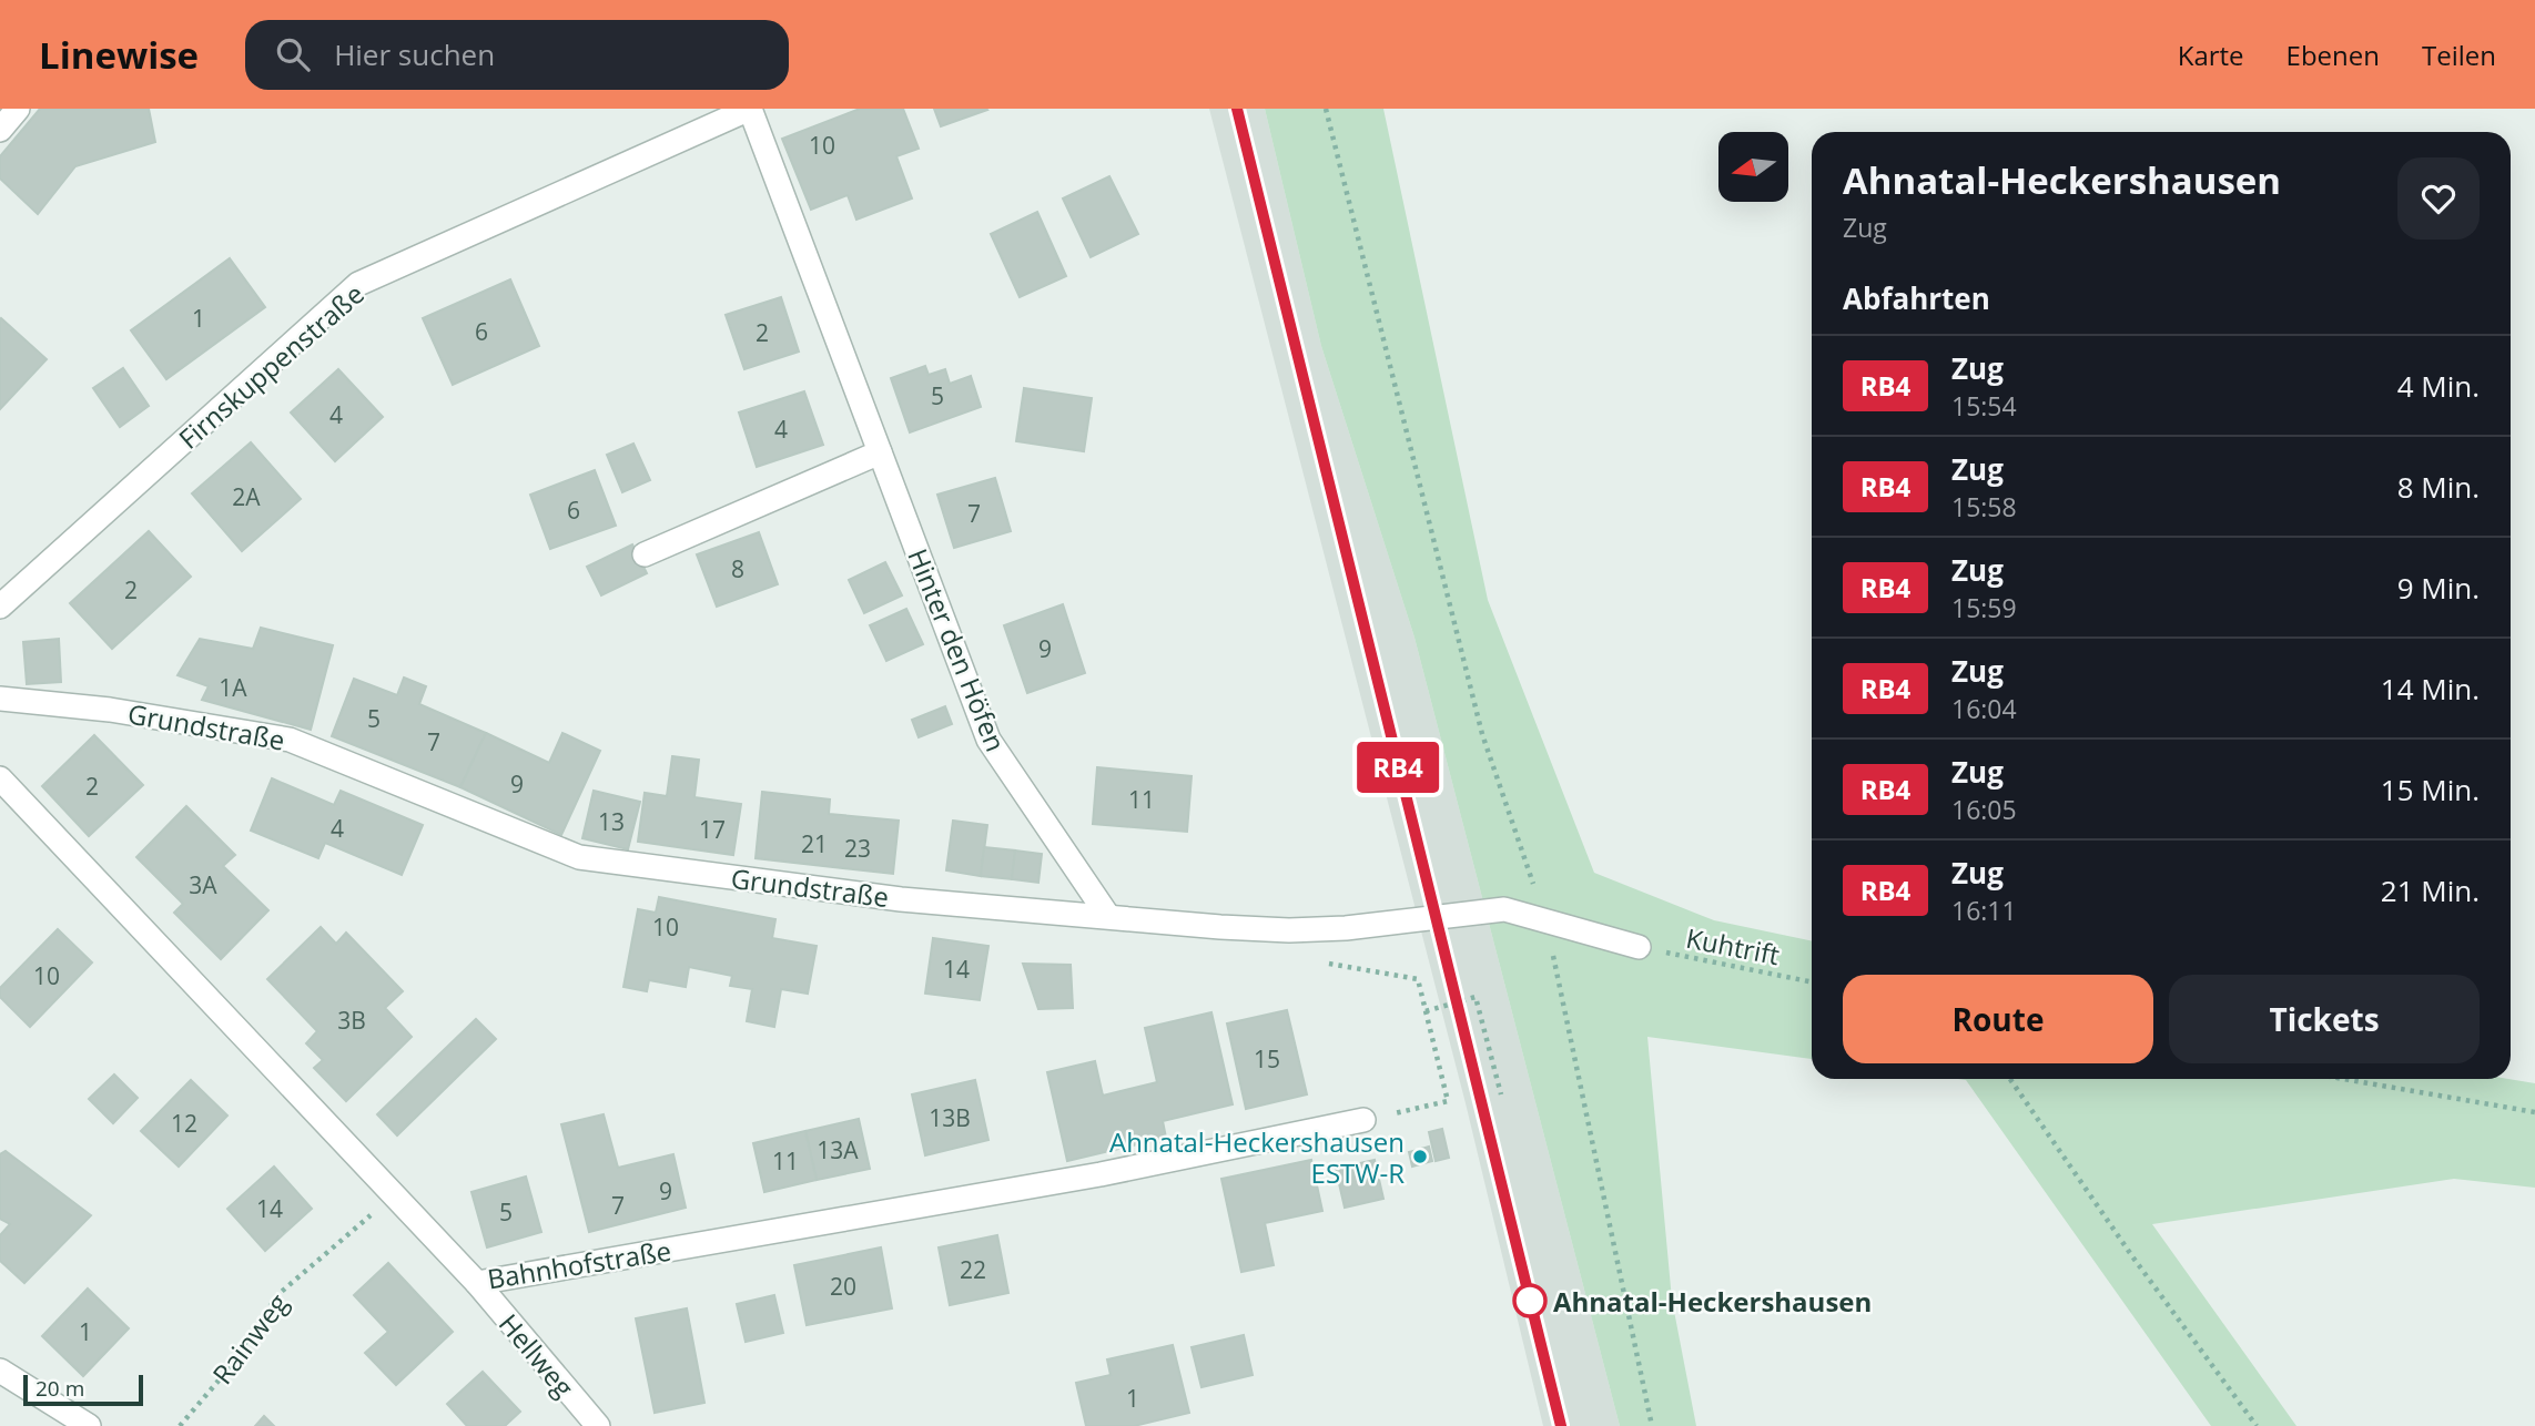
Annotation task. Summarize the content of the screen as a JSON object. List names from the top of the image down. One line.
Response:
{"streets":{"street":["Firnskuppenstraße","Hinter den Höfen","Grundstraße","Bahnhofstraße","Hellweg"],"path":["Kuhtrift","Rainweg"]},"crossings":[["Firnskuppenstraße","Hinter den Höfen"],["Hinter den Höfen","Grundstraße"],["Grundstraße","Kuhtrift"],["Bahnhofstraße","Rainweg"],["Bahnhofstraße","Hellweg"]],"places":["Ahnatal-Heckershausen ESTW-R","Ahnatal-Heckershausen"],"house_numbers":["10","1","6","2","5","4","4","2A","6","7","8","2","9","1A","5","7","9","2","11","13","4","17","21","23","3A","10","14","10","3B","15","13B","12","13A","11","9","7","14","5","22","20","1","1"],"scale_bar":"20 m","north":"left","page":{"header":"Linewise","search":"Hier suchen","nav":["Karte","Ebenen","Teilen"],"on_map":"RB4","heading":[["Ahnatal-Heckershausen","Zug"],"Abfahrten"],"list":[{"mark":"RB4","name":"Zug","note":"15:54","value":"4 Min."},{"mark":"RB4","name":"Zug","note":"15:58","value":"8 Min."},{"mark":"RB4","name":"Zug","note":"15:59","value":"9 Min."},{"mark":"RB4","name":"Zug","note":"16:04","value":"14 Min."},{"mark":"RB4","name":"Zug","note":"16:05","value":"15 Min."},{"mark":"RB4","name":"Zug","note":"16:11","value":"21 Min."}],"buttons":["Route","Tickets"],"scale":"20 m"}}
